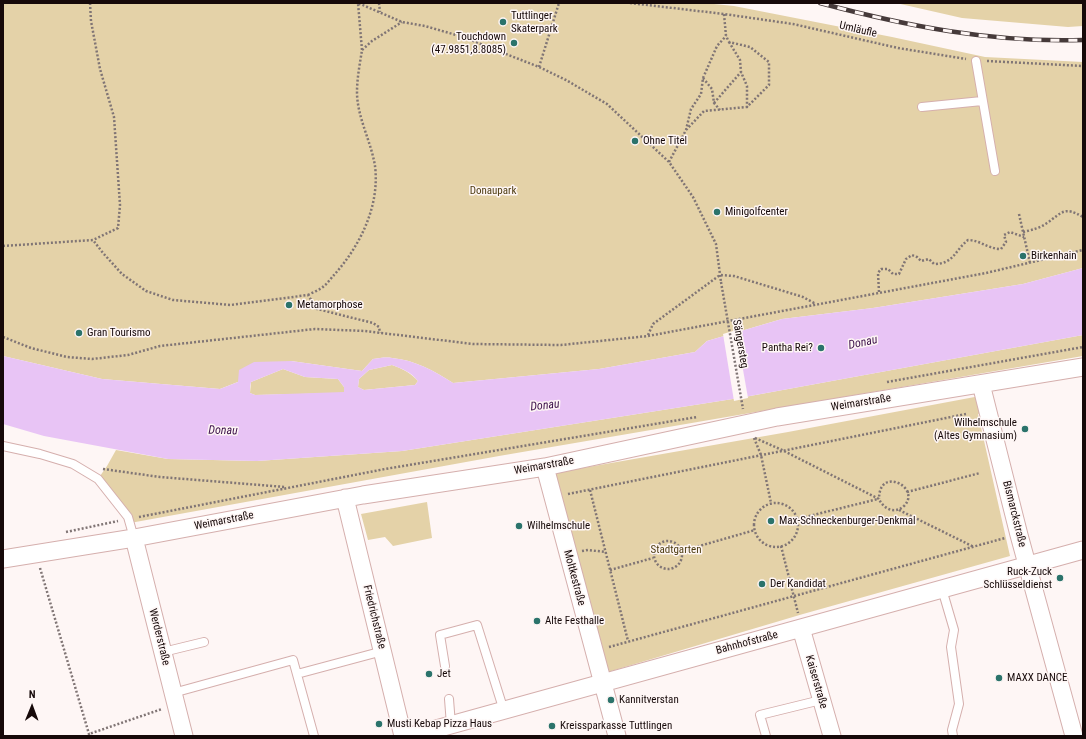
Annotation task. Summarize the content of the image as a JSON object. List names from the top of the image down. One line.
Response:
{"streets":{"street":["Weimarstraße","Bismarckstraße","Moltkestraße","Friedrichstraße","Werderstraße","Bahnhofstraße","Kaiserstraße"],"path":["Umläufle","Sängersteg"]},"crossings":[["Weimarstraße","Bismarckstraße"],["Weimarstraße","Moltkestraße"],["Weimarstraße","Friedrichstraße"],["Weimarstraße","Werderstraße"],["Bismarckstraße","Bahnhofstraße"],["Moltkestraße","Bahnhofstraße"],["Bahnhofstraße","Kaiserstraße"]],"water":["Donau"],"parks":["Donaupark","Stadtgarten"],"places":["Tuttlinger Skaterpark","Touchdown (47.9851,8.8085)","Ohne Titel","Minigolfcenter","Birkenhain","Metamorphose","Gran Tourismo","Pantha Rei?","Wilhelmschule (Altes Gymnasium)","Max-Schneckenburger-Denkmal","Wilhelmschule","Ruck-Zuck Schlüsseldienst","Der Kandidat","Alte Festhalle","Jet","MAXX DANCE","Kannitverstan","Musti Kebap Pizza Haus","Kreissparkasse Tuttlingen"],"north":"top"}
